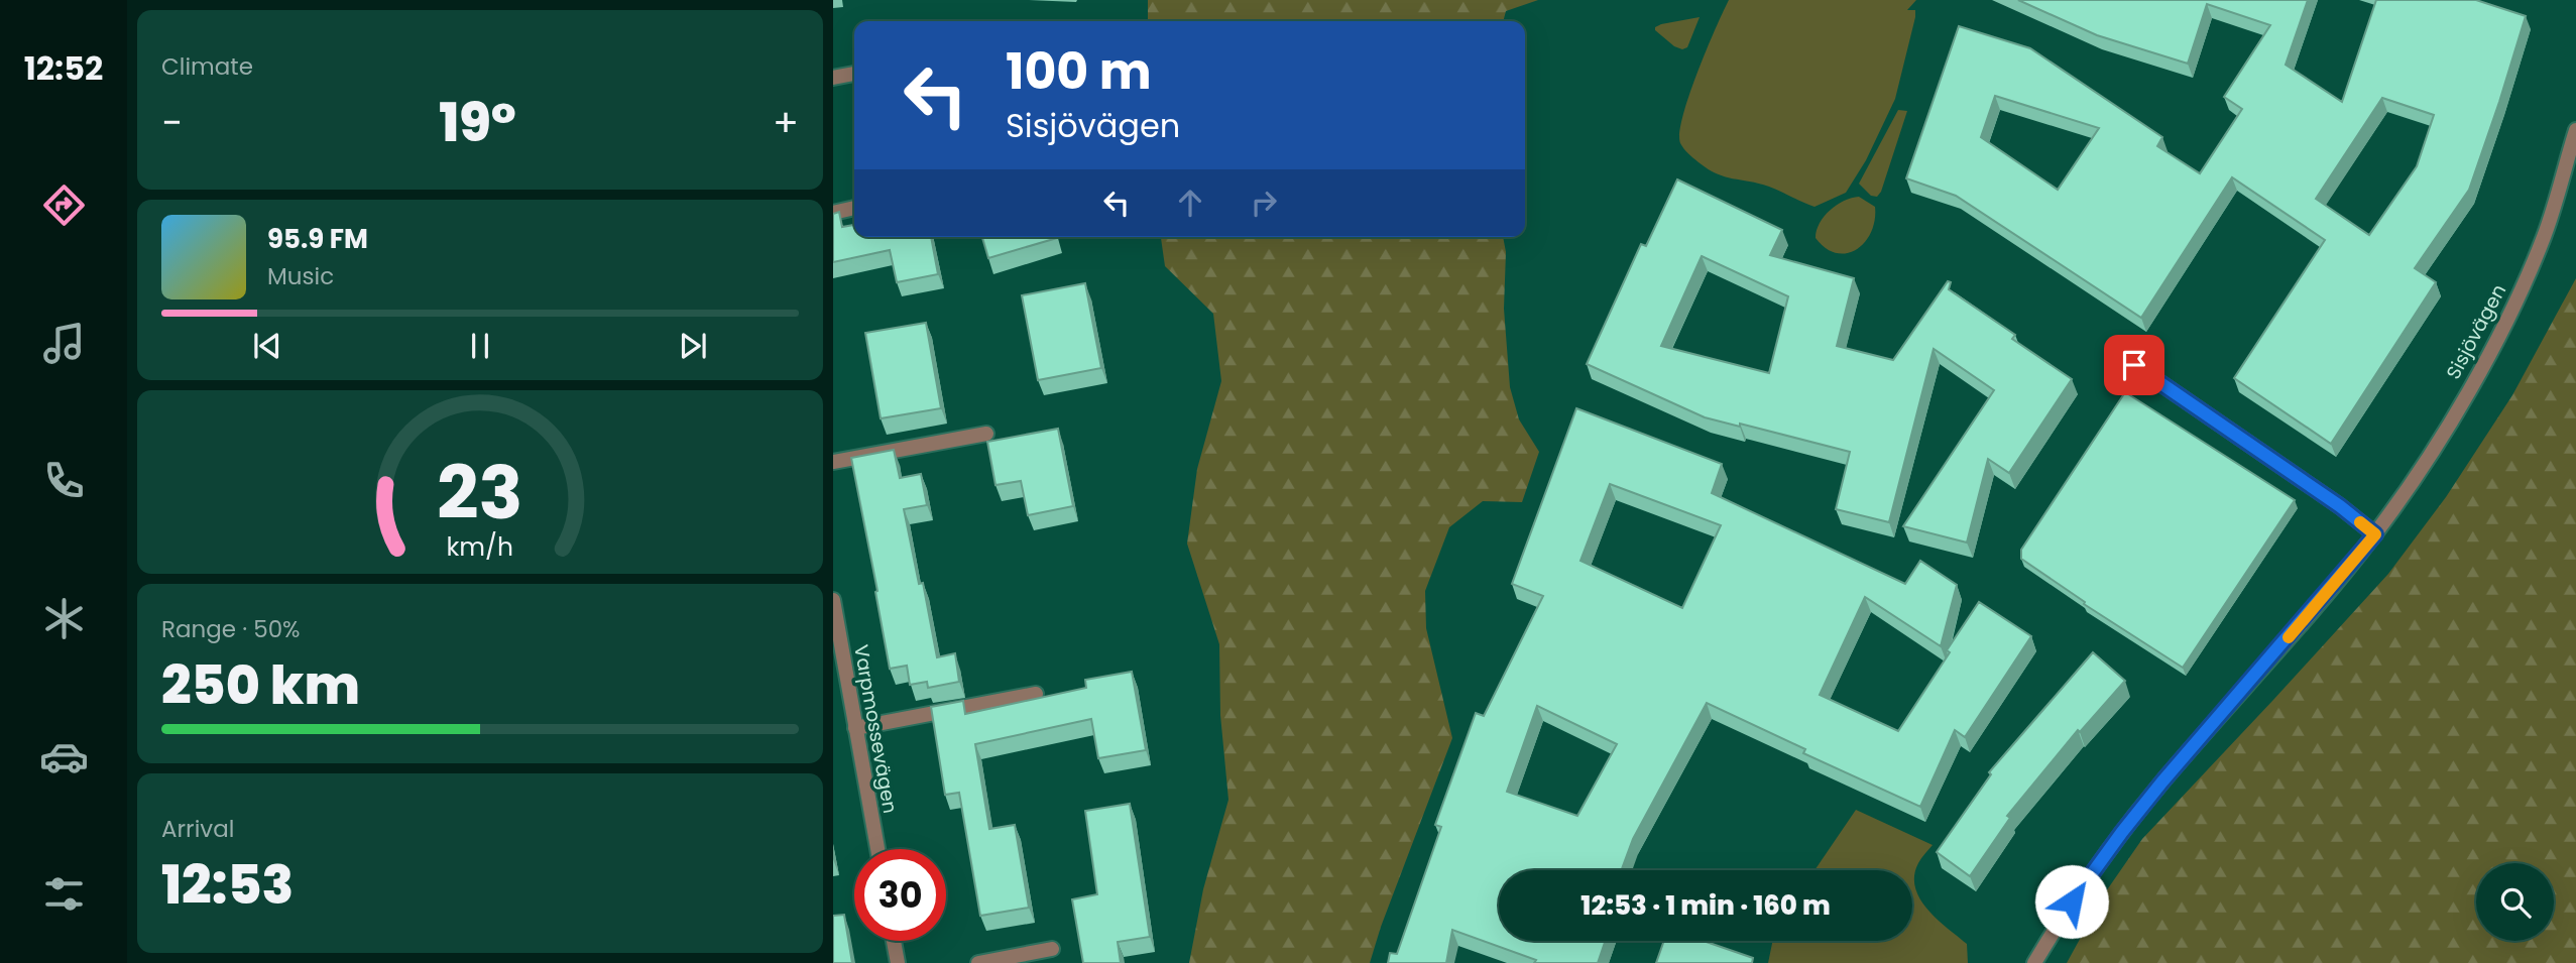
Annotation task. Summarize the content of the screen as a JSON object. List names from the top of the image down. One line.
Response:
{"streets":{"street":["Sisjövägen","Varpmossevägen"]},"page":{"tabs":"12:52","tile":["Climate",["Range · 50%","250 km"],["Arrival","12:53"]],"turn":["100 m","Sisjövägen"],"heat":["−","19°","+"],"song":["95.9 FM","Music"],"limit":"30","trip":"12:53 · 1 min · 160 m","gauge":["23","km/h"]}}
